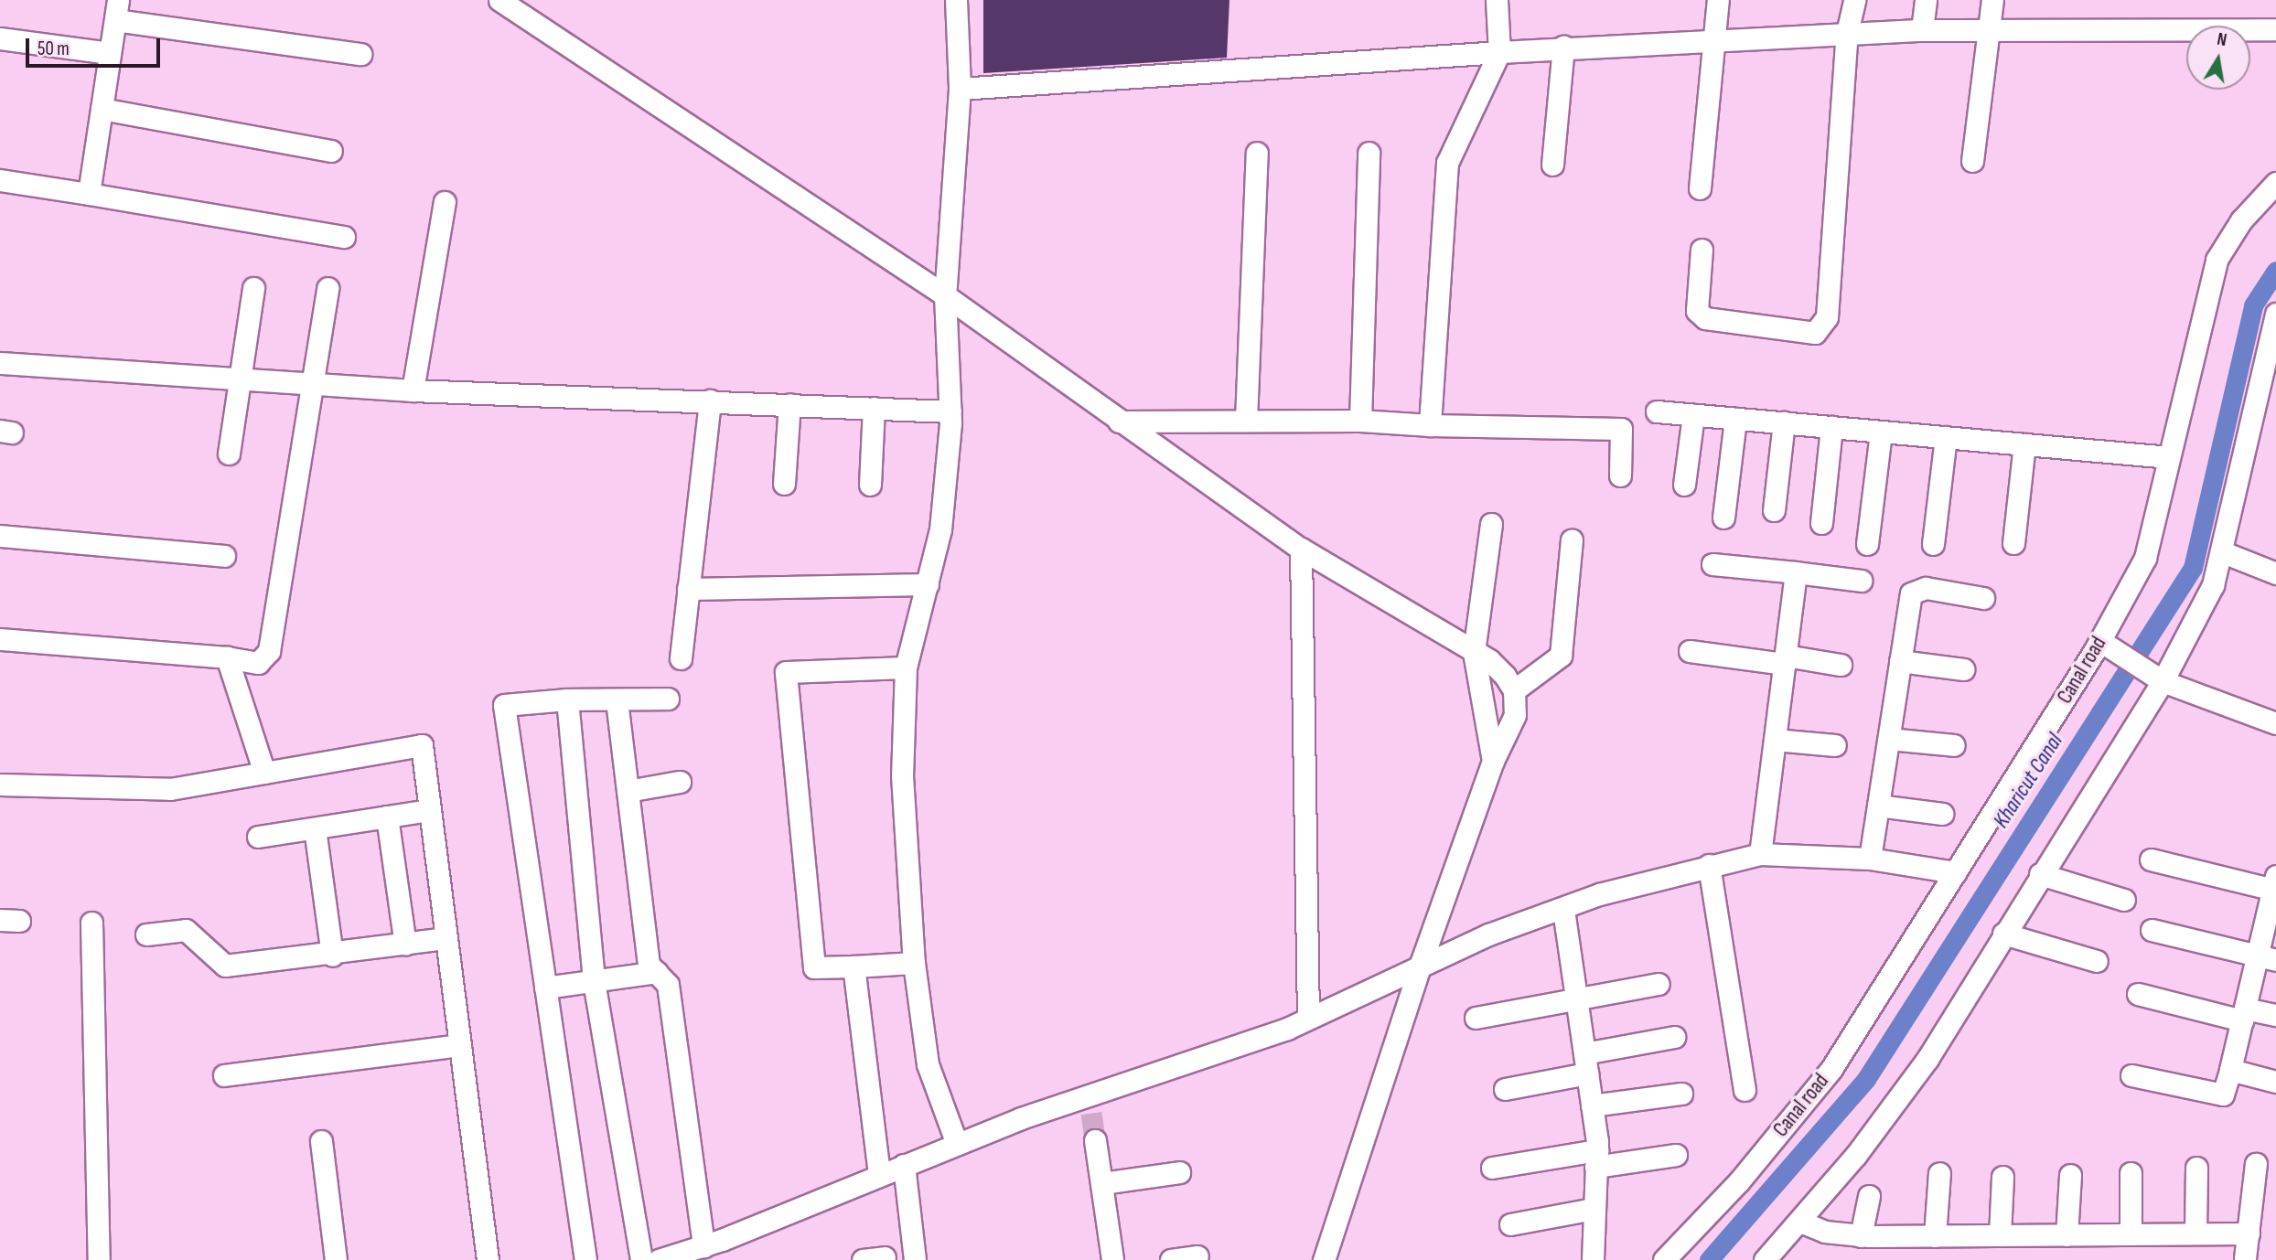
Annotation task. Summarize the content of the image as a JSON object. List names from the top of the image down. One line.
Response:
{"streets":{"street":["Canal road"]},"water":["Kharicut Canal"],"scale_bar":"50 m","north":"top"}
